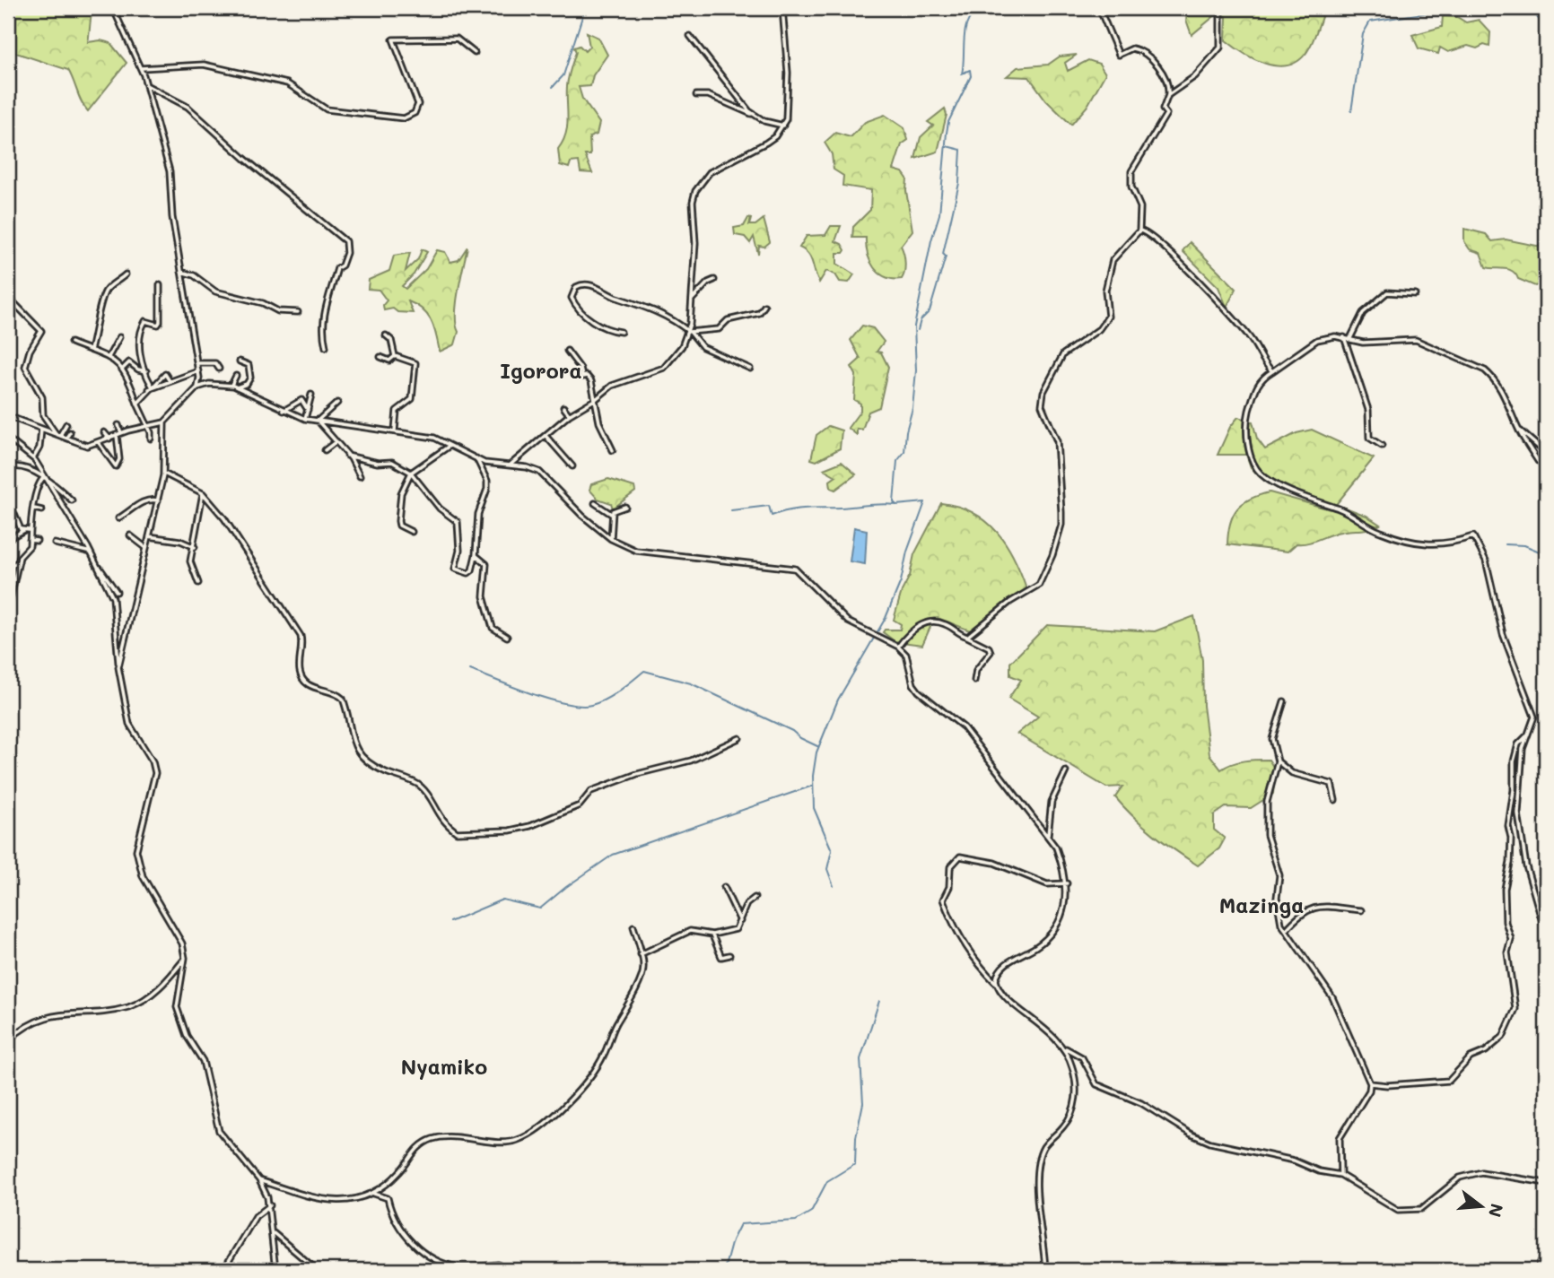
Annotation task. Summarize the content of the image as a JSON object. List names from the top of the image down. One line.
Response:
{"districts":["Igorora","Mazinga","Nyamiko"],"north":"right"}
